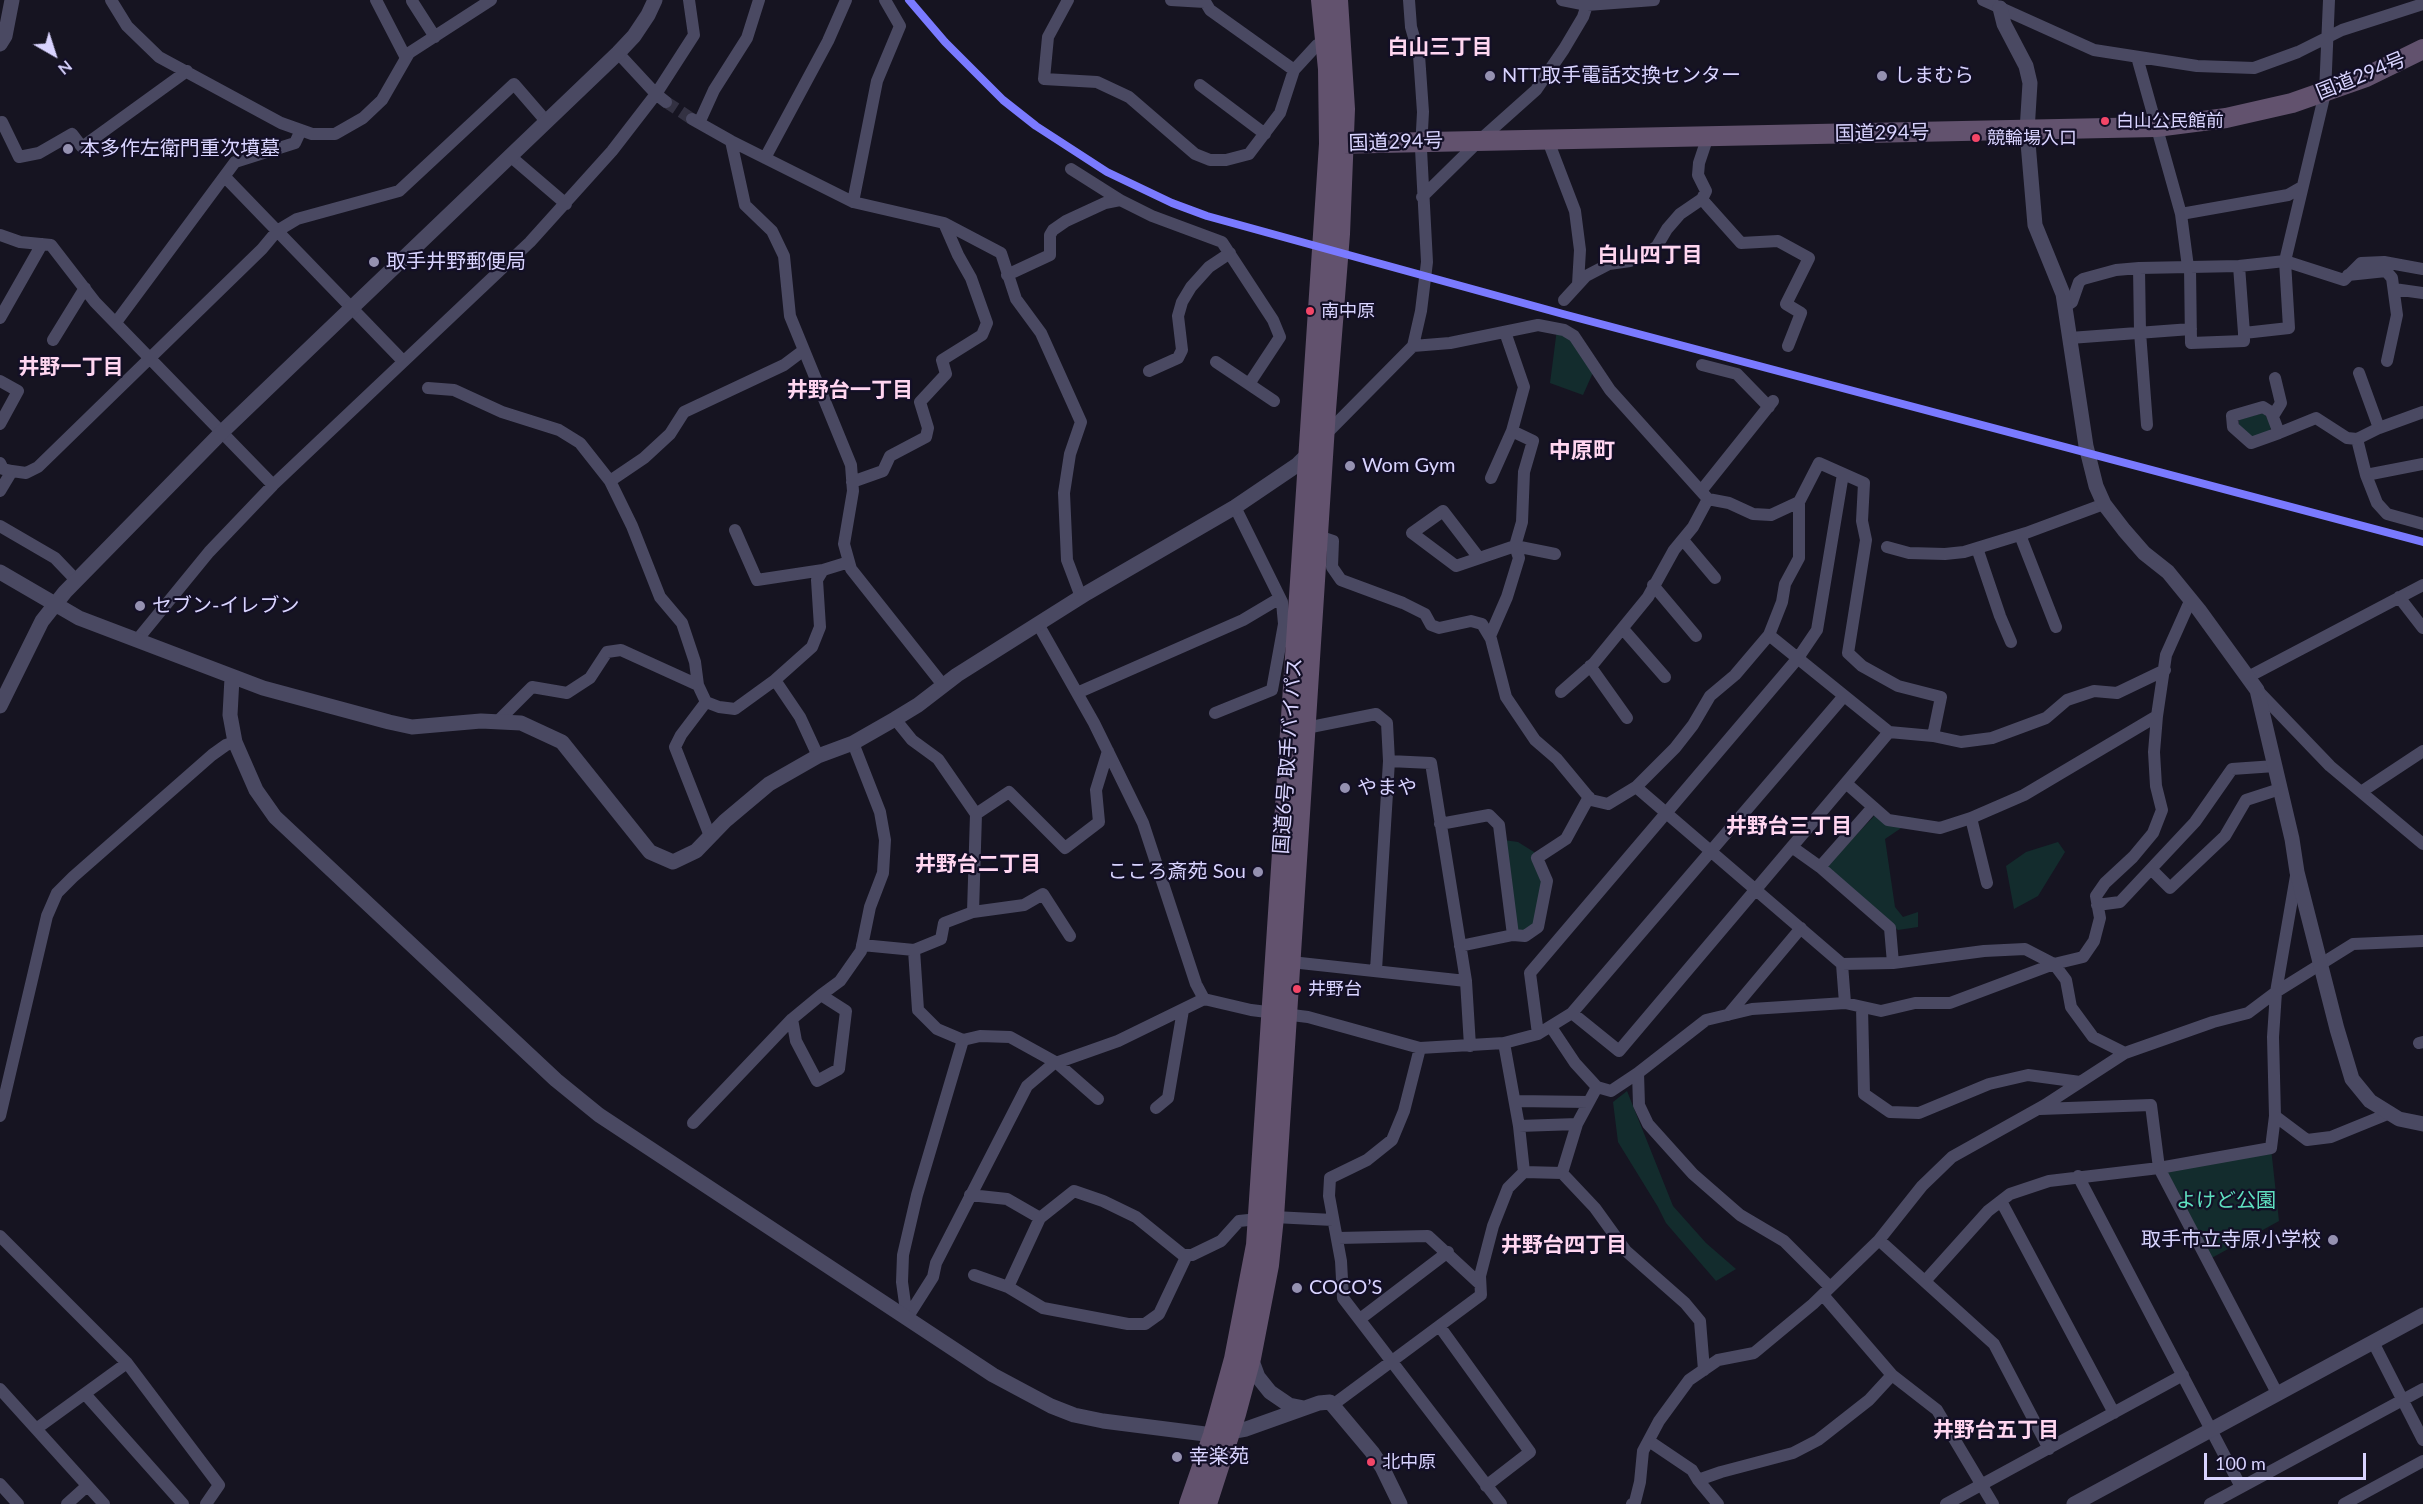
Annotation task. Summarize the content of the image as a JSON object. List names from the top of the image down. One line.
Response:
{"streets":{"highway":["国道294号","国道6号 取手バイパス"]},"crossings":[["国道294号","国道6号 取手バイパス"]],"districts":["白山三丁目","白山四丁目","井野一丁目","井野台一丁目","中原町","井野台三丁目","井野台二丁目","井野台四丁目","井野台五丁目"],"parks":["よけど公園"],"places":["NTT取手電話交換センター","しまむら","白山公民館前","競輪場入口","本多作左衛門重次墳墓","取手井野郵便局","南中原","Wom Gym","セブン-イレブン","やまや","こころ斎苑 Sou","井野台","取手市立寺原小学校","COCO’S","幸楽苑","北中原"],"scale_bar":"100 m","north":"bottom right"}
